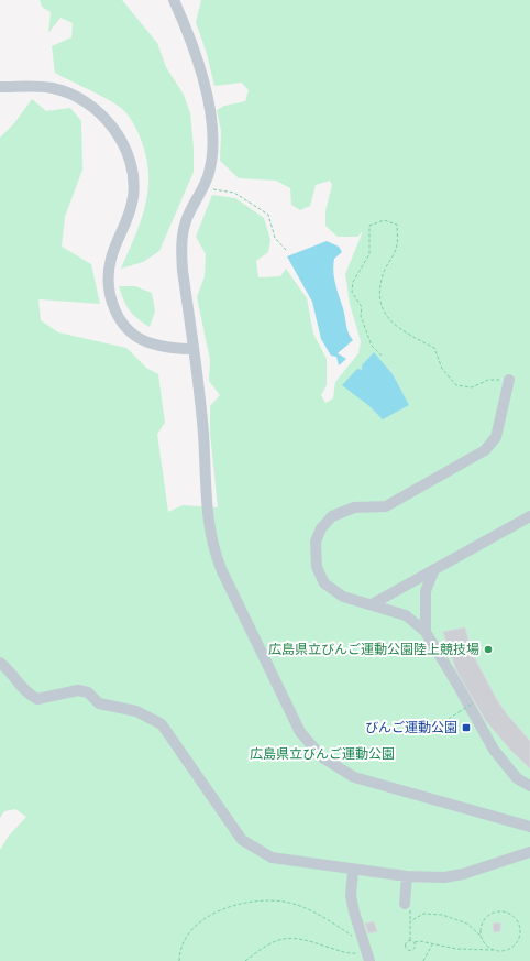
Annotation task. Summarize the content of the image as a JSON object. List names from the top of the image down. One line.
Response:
{"parks":["広島県立びんご運動公園"],"places":{"other":["広島県立びんご運動公園陸上競技場"],"transit":["びんご運動公園"]}}
